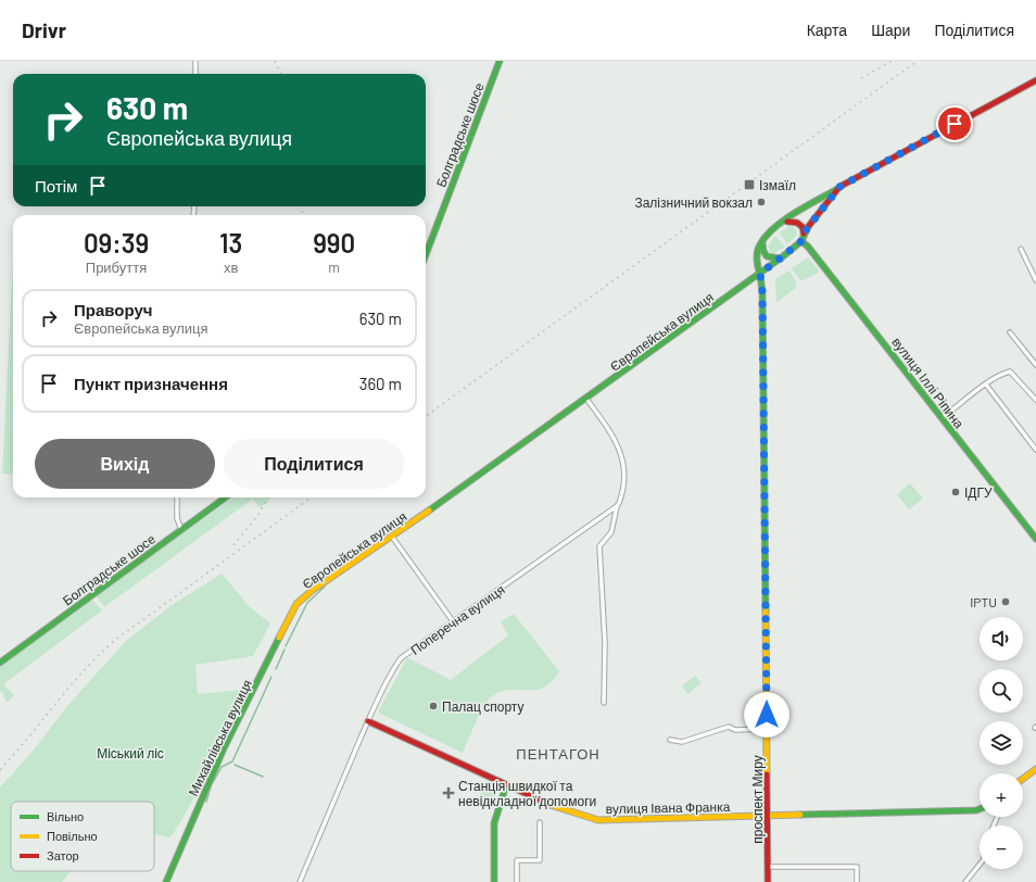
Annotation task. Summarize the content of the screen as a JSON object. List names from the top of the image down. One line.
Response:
{"streets":{"main road":["Болградське шосе","Європейська вулиця","вулиця Іллі Ріпина","Михайлівська вулиця","проспект Миру","вулиця Івана Франка"],"street":["Поперечна вулиця"]},"crossings":[["Європейська вулиця","вулиця Іллі Ріпина"],["Європейська вулиця","Михайлівська вулиця"],["Європейська вулиця","проспект Миру"],["вулиця Іллі Ріпина","проспект Миру"],["Поперечна вулиця","вулиця Івана Франка"],["проспект Миру","вулиця Івана Франка"]],"districts":["ПЕНТАГОН"],"parks":["Міський ліс"],"places":{"transit":["Ізмаїл"],"other":["Залізничний вокзал","ІДГУ","IPTU","Палац спорту"],"health":["Станція швидкої та невідкладної допомоги"]},"legend":["Вільно","Повільно","Затор"],"page":{"header":"Drivr","nav":["Карта","Шари","Поділитися"],"turn":["630 m","Європейська вулиця"],"then":"Потім","eta":["09:39","Прибуття","13","хв","990","m"],"list":[{"name":"Праворуч","note":"Європейська вулиця","value":"630 m"},{"name":"Пункт призначення","value":"360 m"}],"buttons":["Вихід","Поділитися"],"map_buttons":["+","−"]}}
